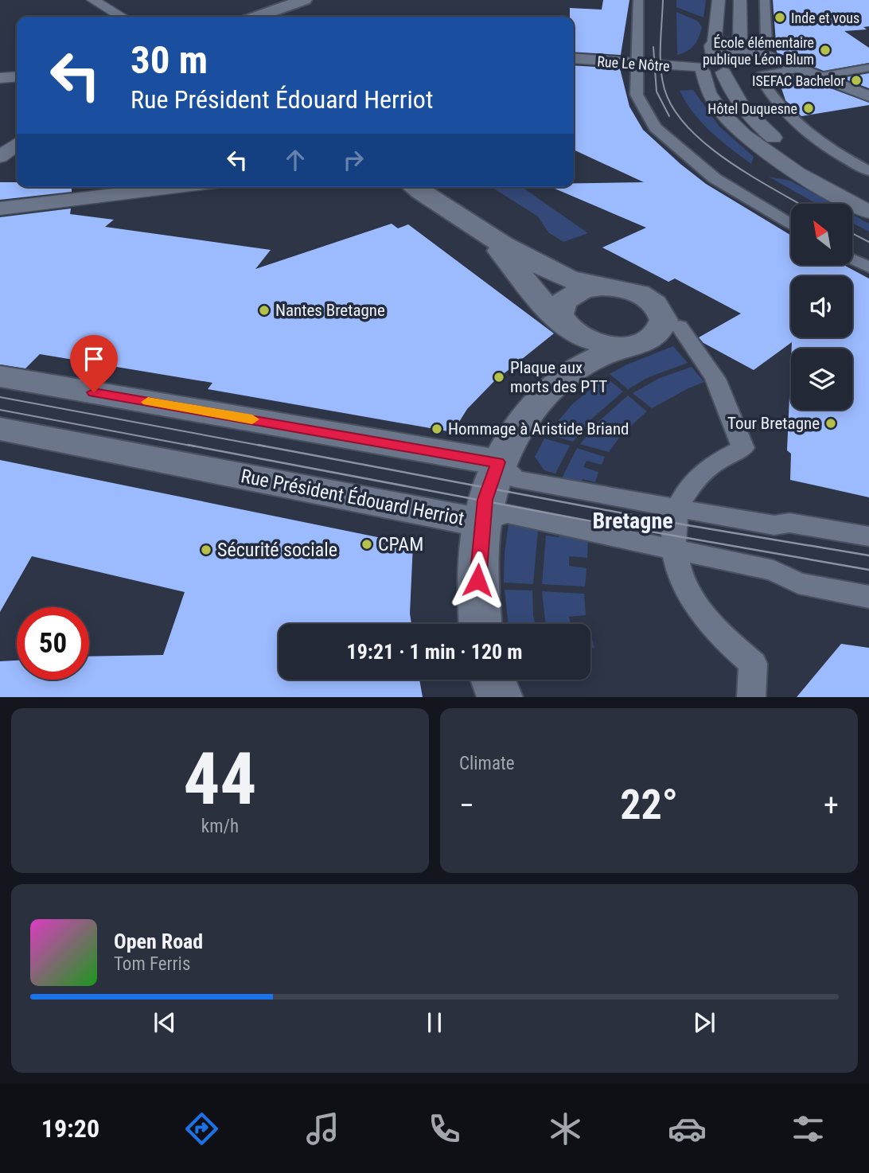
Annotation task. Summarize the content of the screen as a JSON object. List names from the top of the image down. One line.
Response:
{"streets":{"main road":["Rue Président Édouard Herriot"],"street":["Rue Le Nôtre"]},"districts":["Bretagne"],"places":["Inde et vous","École élémentaire publique Léon Blum","ISEFAC Bachelor","Hôtel Duquesne","Nantes Bretagne","Plaque aux morts des PTT","Tour Bretagne","Hommage à Aristide Briand","CPAM","Sécurité sociale"],"north":"top left","page":{"turn":["30 m","Rue Président Édouard Herriot"],"limit":"50","trip":"19:21 · 1 min · 120 m","tile":[["44","km/h"],"Climate"],"heat":["−","22°","+"],"song":["Open Road","Tom Ferris"],"tabs":"19:20"}}
